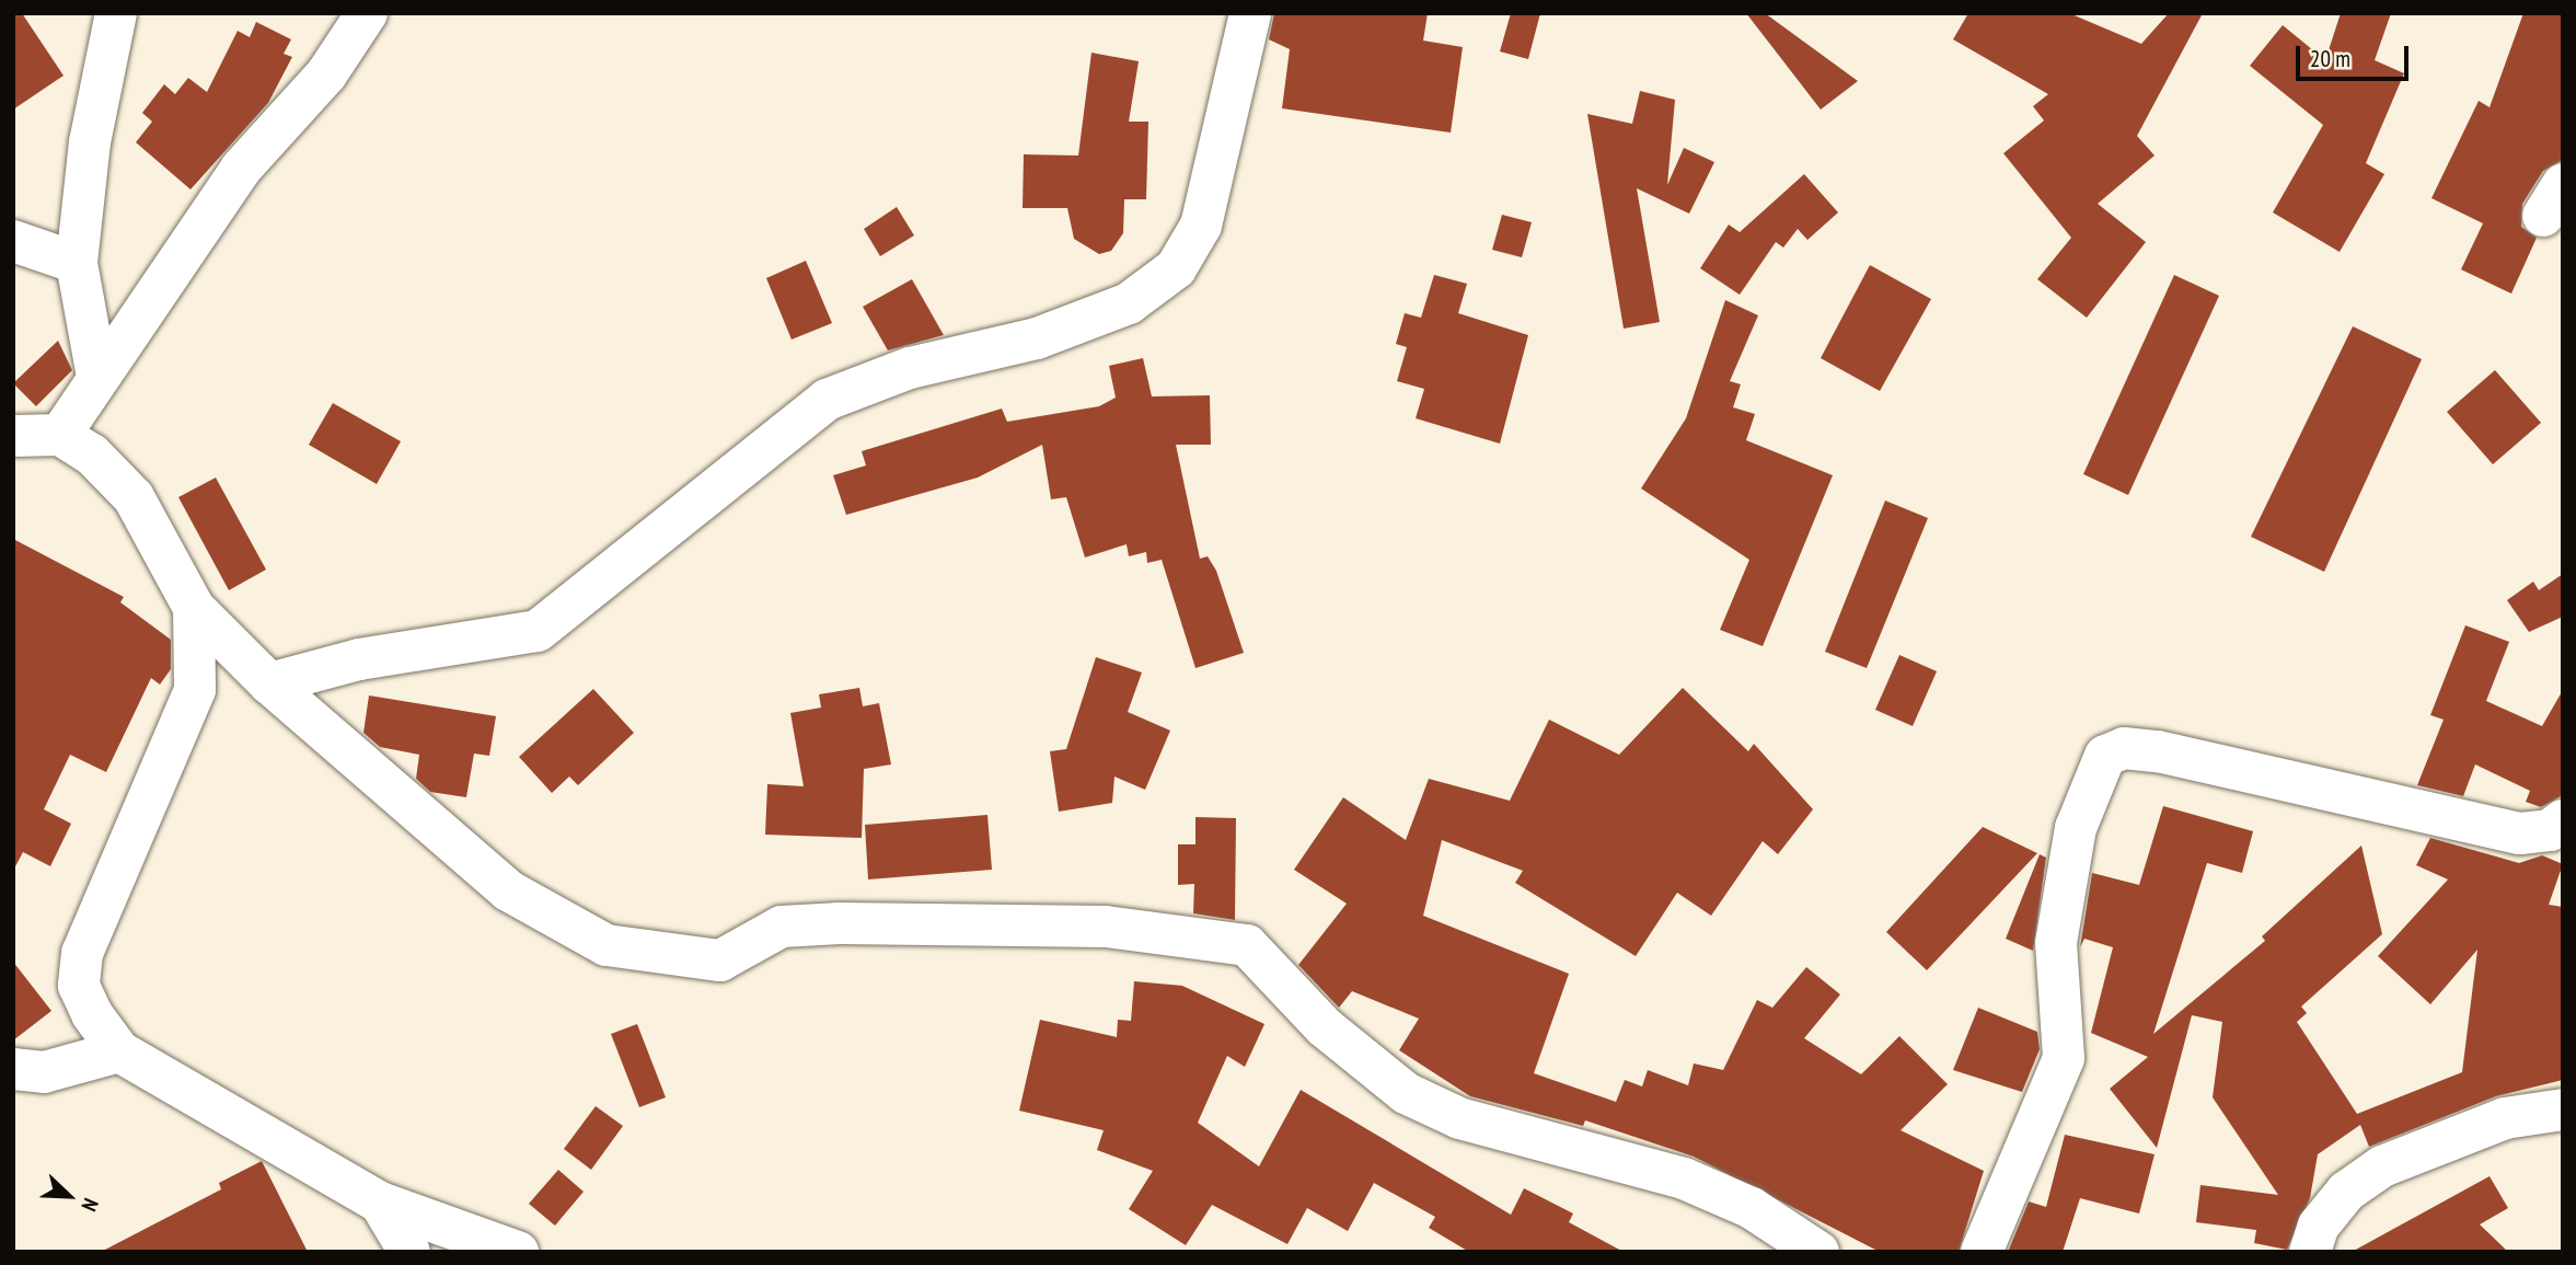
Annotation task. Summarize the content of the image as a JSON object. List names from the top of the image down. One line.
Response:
{"scale_bar":"20 m","north":"bottom right"}
